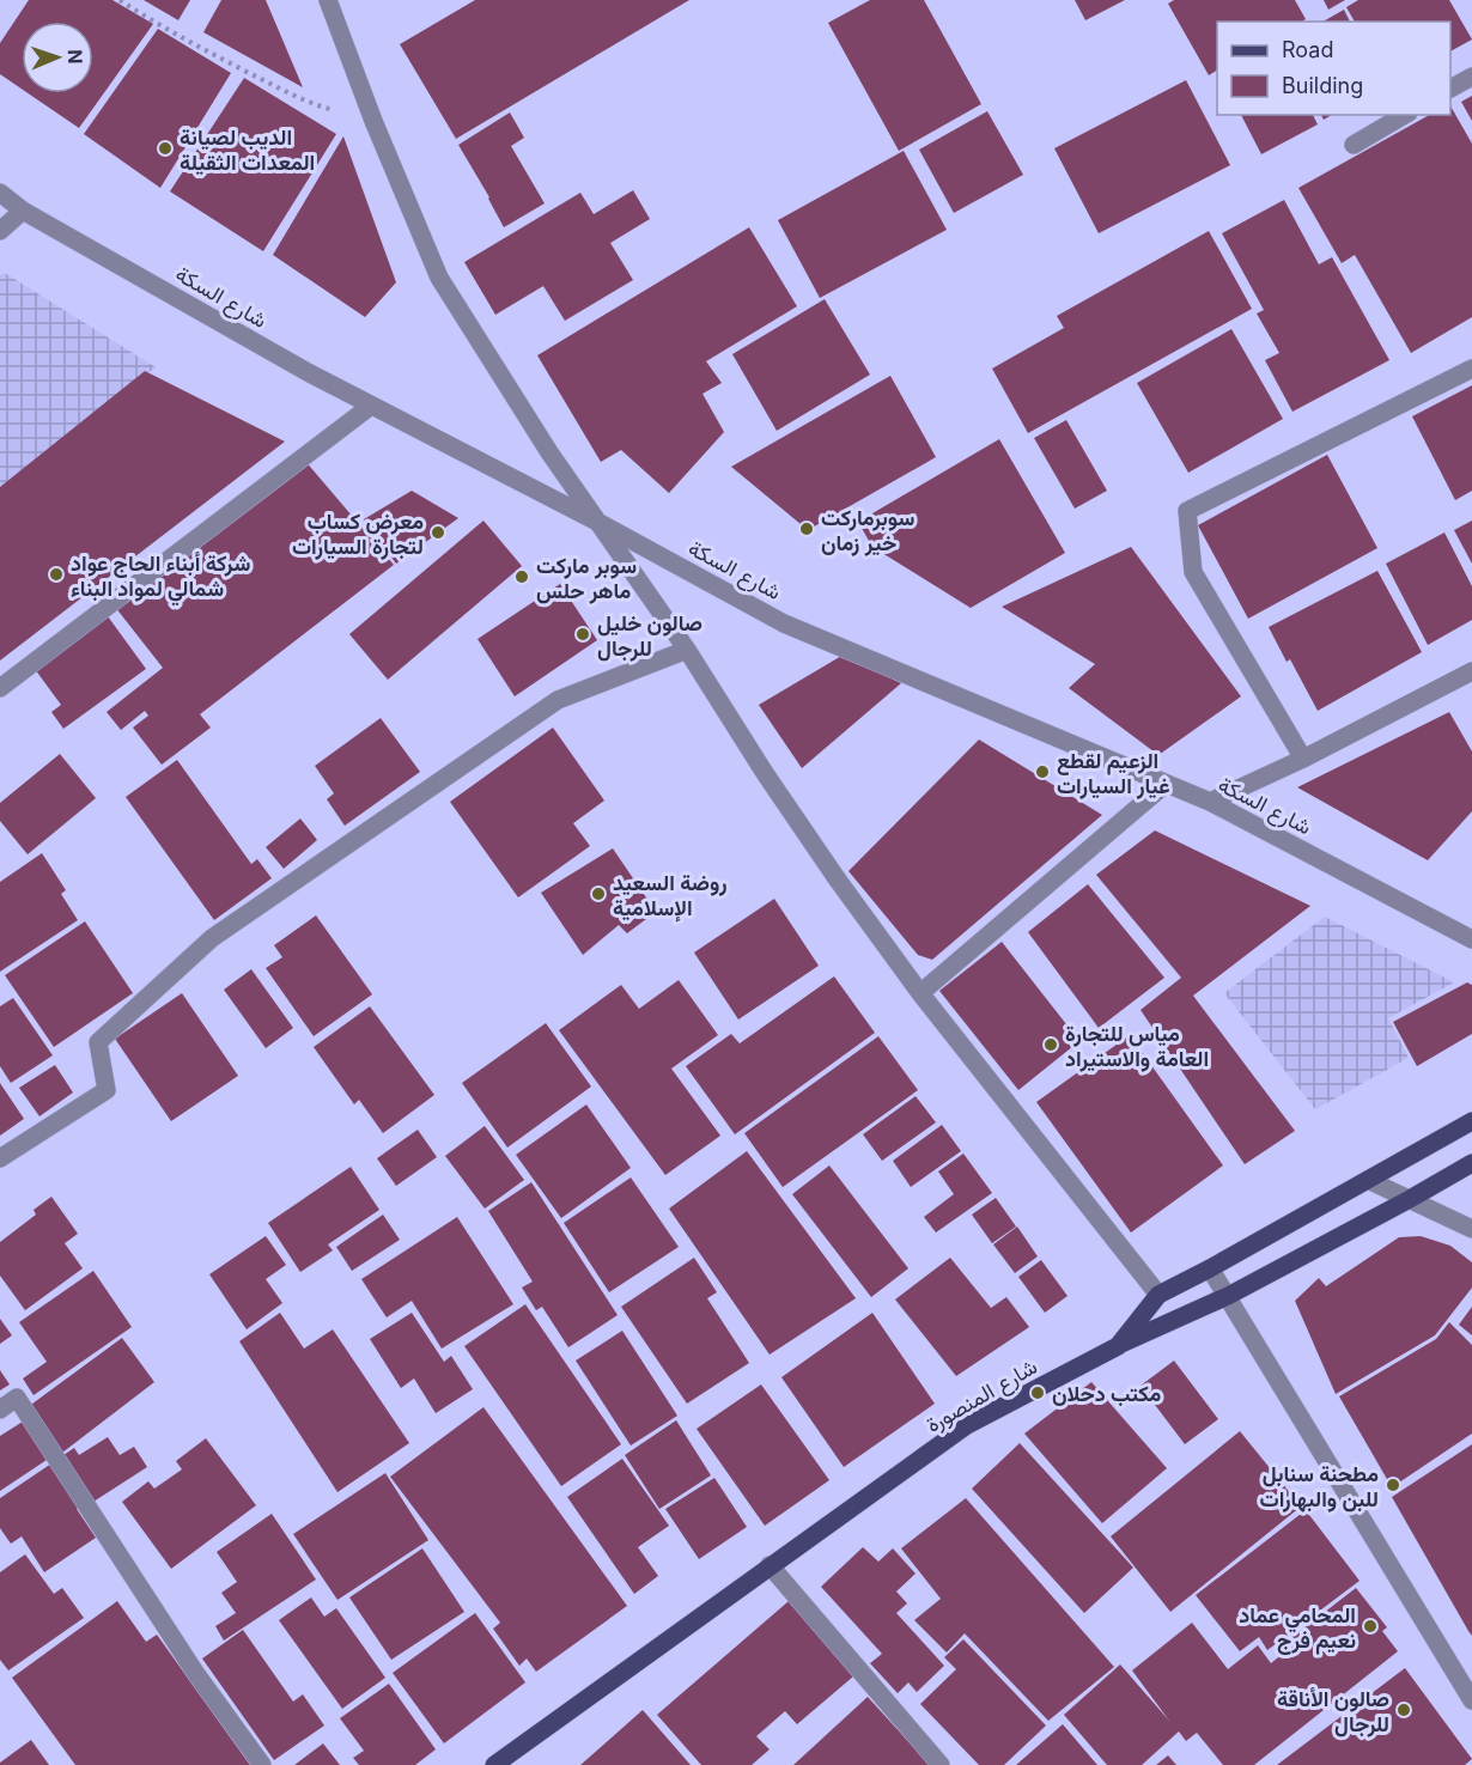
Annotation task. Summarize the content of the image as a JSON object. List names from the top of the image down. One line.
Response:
{"streets":{"main road":["شارع المنصورة"],"street":["شارع السكة"]},"places":["الديب لصيانة المعدات الثقيلة","سوبرماركت خير زمان","معرض كساب لتجارة السيارات","شركة أبناء الحاج عواد شمالي لمواد البناء","سوبر ماركت ماهر حلس","صالون خليل للرجال","الزعيم لقطع غيار السيارات","روضة السعيد الإسلامية","مياس للتجارة العامة والاستيراد","مكتب دحلان","مطحنة سنابل للبن والبهارات","المحامي عماد نعيم فرج","صالون الأناقة للرجال"],"legend":["Road","Building"],"north":"right"}
